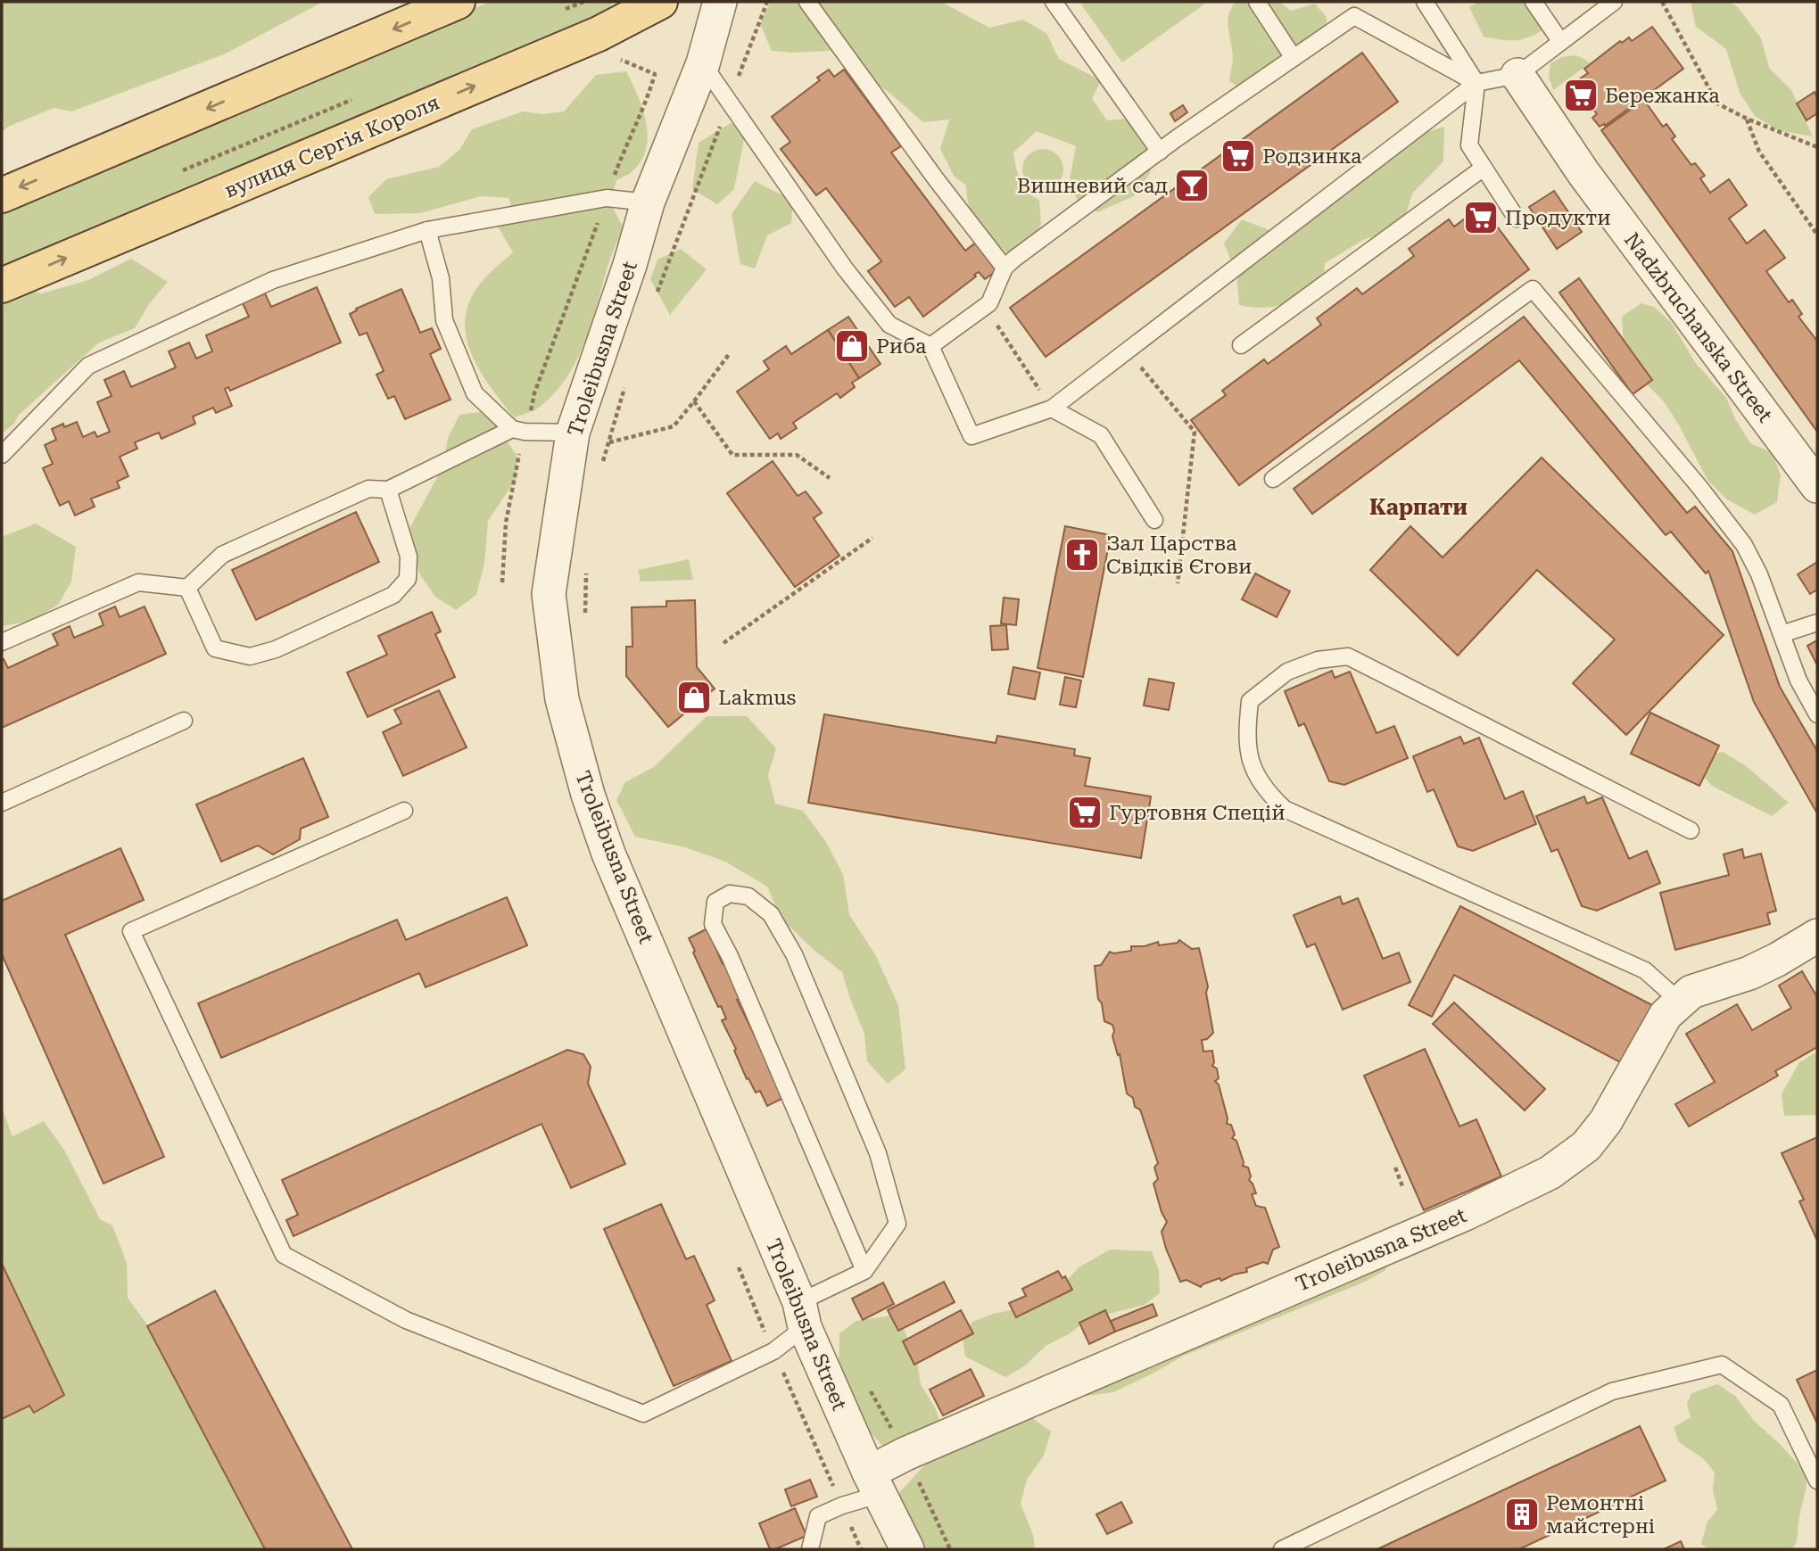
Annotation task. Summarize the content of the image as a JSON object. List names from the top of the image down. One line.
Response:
{"streets":{"main road":["вулиця Сергія Короля"],"street":["Nadzbruchanska Street","Troleibusna Street"]},"districts":["Карпати"],"places":{"supermarket":["Бережанка","Родзинка","Продукти","Гуртовня Спецій"],"bar":["Вишневий сад"],"shop":["Риба","Lakmus"],"church":["Зал Царства Свідків Єгови"],"building":["Ремонтні майстерні"]}}
